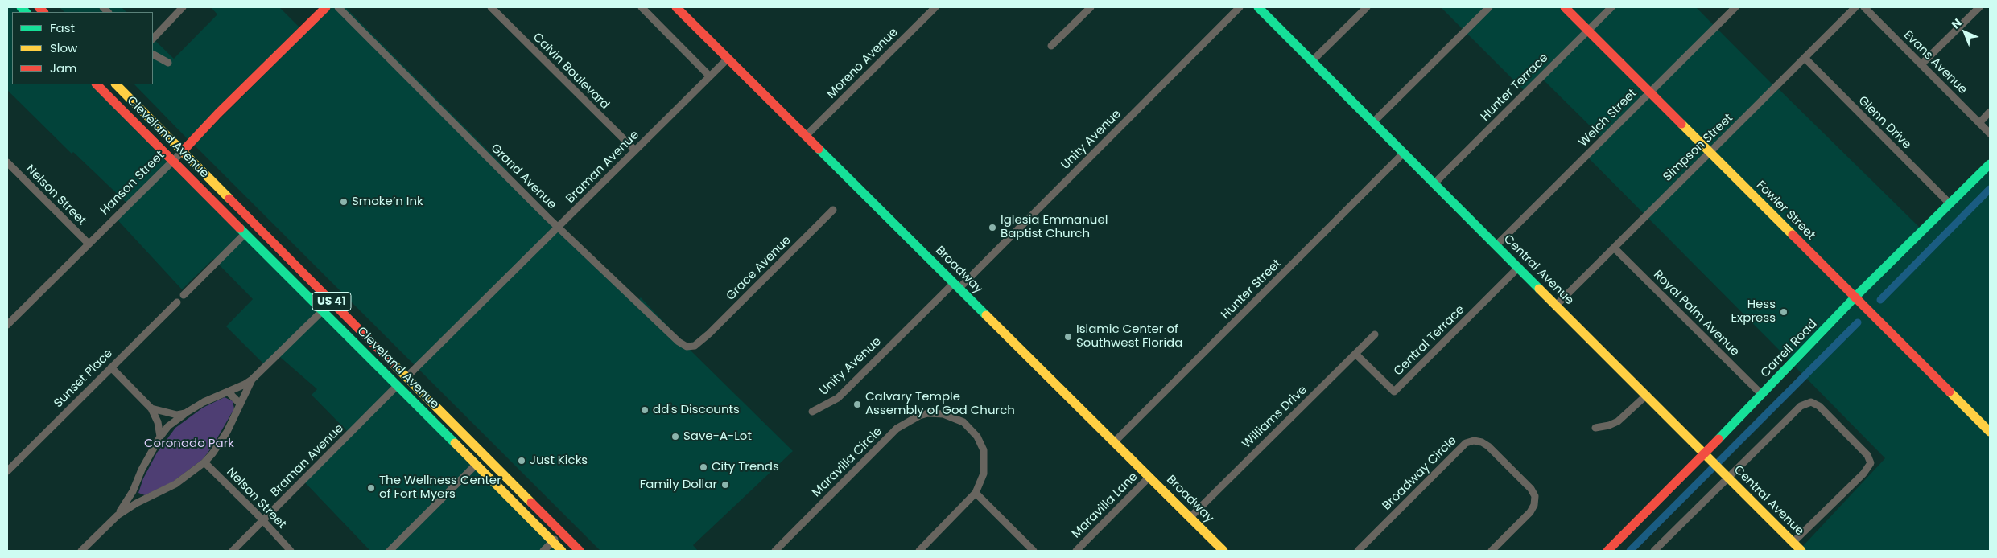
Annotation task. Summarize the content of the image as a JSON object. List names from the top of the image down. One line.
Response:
{"streets":{"street":["Evans Avenue","Moreno Avenue","Calvin Boulevard","Hunter Terrace","Welch Street","Glenn Drive","Cleveland Avenue","Unity Avenue","Simpson Street","Braman Avenue","Grand Avenue","Hanson Street","Nelson Street","Fowler Street","Grace Avenue","Broadway","Central Avenue","Hunter Street","US 41","Royal Palm Avenue","Central Terrace","Carrell Road","Sunset Place","Williams Drive","Maravilla Circle","Broadway Circle","Maravilla Lane"]},"crossings":[["Moreno Avenue","Broadway"],["Calvin Boulevard","Braman Avenue"],["Hunter Terrace","Fowler Street"],["Hunter Terrace","Central Avenue"],["Welch Street","Fowler Street"],["Welch Street","Central Avenue"],["Glenn Drive","Simpson Street"],["Glenn Drive","Carrell Road"],["Cleveland Avenue","Braman Avenue"],["Cleveland Avenue","Hanson Street"],["Unity Avenue","Broadway"],["Simpson Street","Fowler Street"],["Simpson Street","Central Avenue"],["Simpson Street","Royal Palm Avenue"],["Braman Avenue","Grand Avenue"],["Braman Avenue","Nelson Street"],["Braman Avenue","Broadway"],["Grand Avenue","Grace Avenue"],["Hanson Street","Nelson Street"],["Fowler Street","Carrell Road"],["Broadway","Hunter Street"],["Broadway","Williams Drive"],["Broadway","Maravilla Lane"],["Central Avenue","Hunter Street"],["Central Avenue","Central Terrace"],["Central Avenue","Carrell Road"],["Royal Palm Avenue","Carrell Road"],["Central Terrace","Williams Drive"]],"parks":["Coronado Park"],"places":["Smoke’n Ink","Iglesia Emmanuel Baptist Church","Hess Express","Islamic Center of Southwest Florida","Calvary Temple Assembly of God Church","dd's Discounts","Save-A-Lot","Just Kicks","City Trends","Family Dollar","The Wellness Center of Fort Myers"],"legend":["Fast","Slow","Jam"],"north":"top left"}
